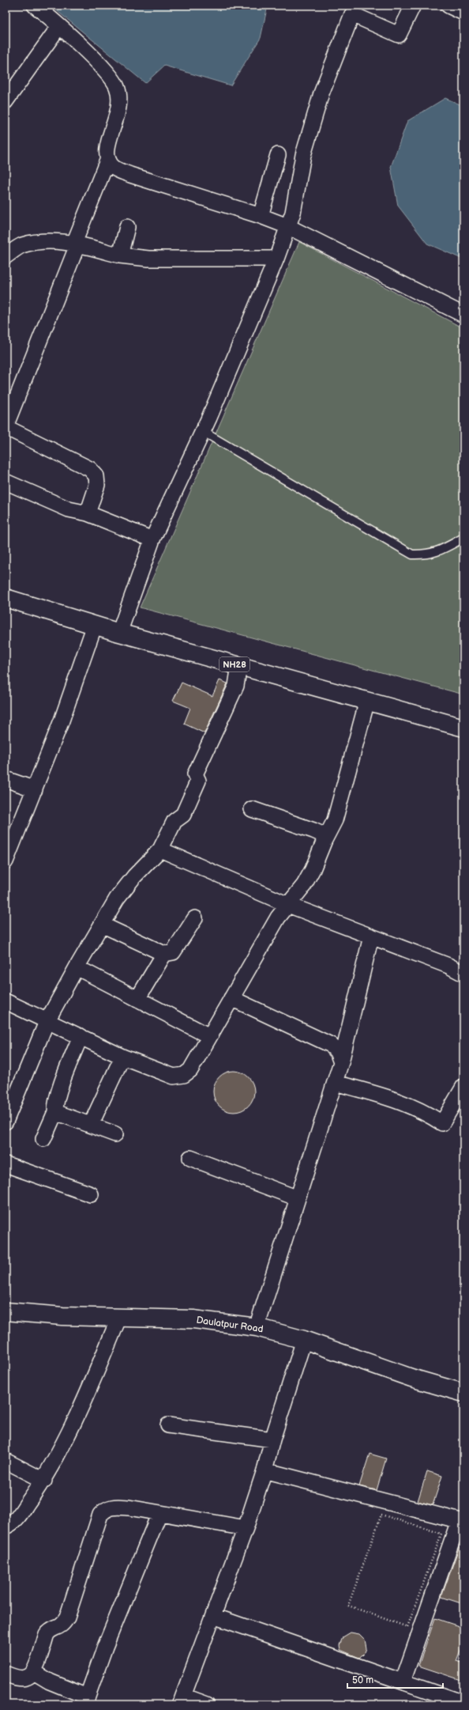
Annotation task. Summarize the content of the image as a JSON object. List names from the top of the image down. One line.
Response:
{"streets":{"main road":["NH28","Daulatpur Road"]},"scale_bar":"50 m"}
